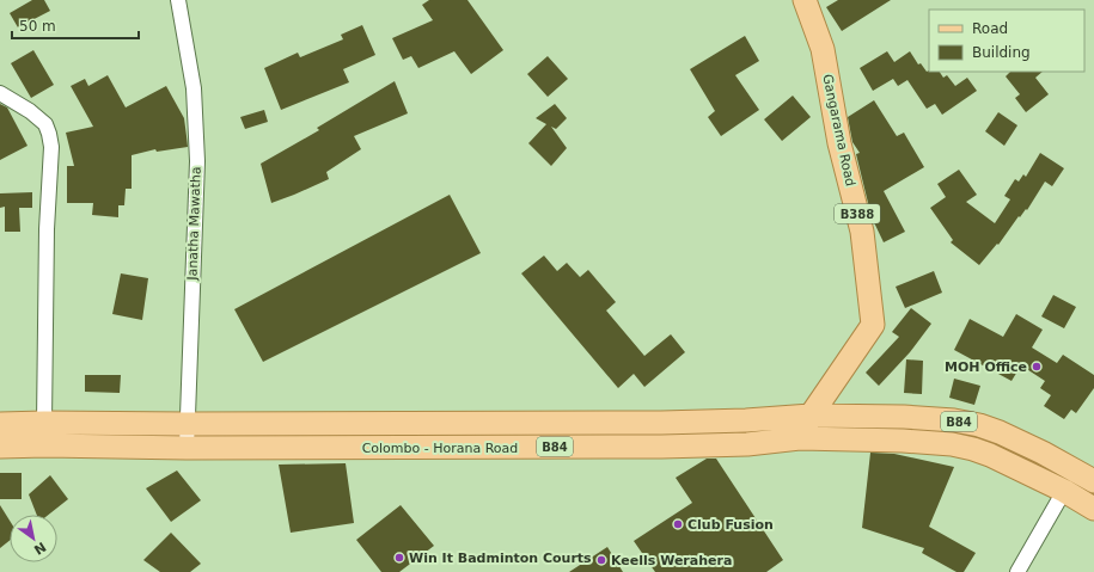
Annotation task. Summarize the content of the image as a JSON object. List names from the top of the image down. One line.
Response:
{"streets":{"main road":["Gangarama Road","B388","B84","Colombo - Horana Road"],"street":["Janatha Mawatha"]},"crossings":[["Gangarama Road","Colombo - Horana Road"],["Janatha Mawatha","Colombo - Horana Road"]],"places":["MOH Office","Club Fusion","Win It Badminton Courts","Keells Werahera"],"legend":["Road","Building"],"scale_bar":"50 m","north":"bottom right"}
